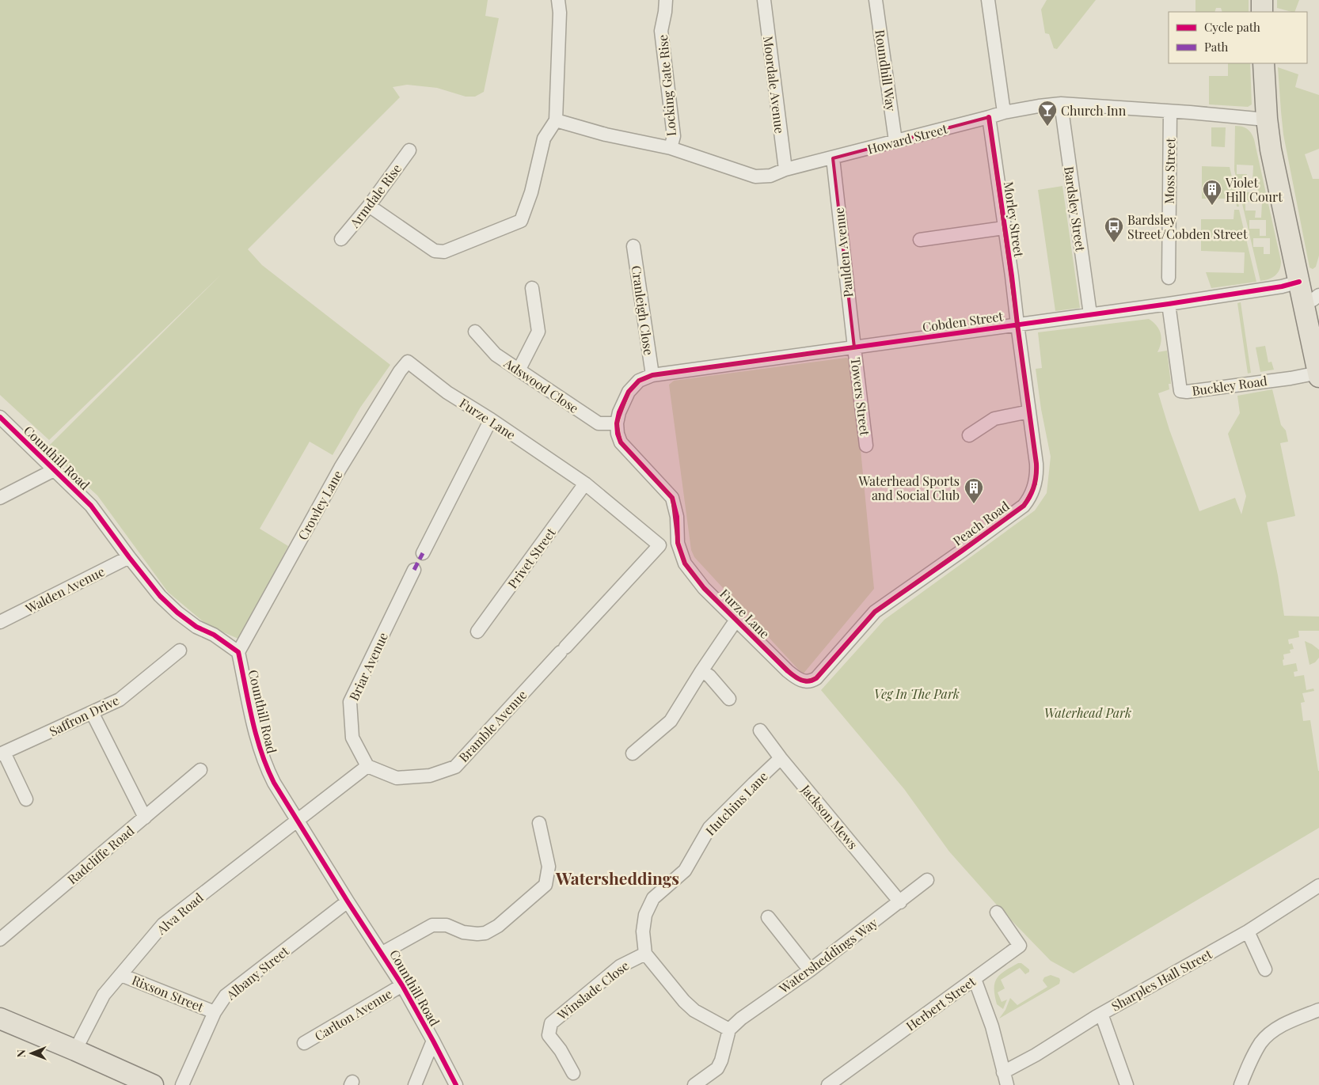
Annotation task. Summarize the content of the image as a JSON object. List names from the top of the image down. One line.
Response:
{"streets":{"street":["Roundhill Way","Moordale Avenue","Locking Gate Rise","Howard Street","Moss Street","Armdale Rise","Bardsley Street","Morley Street","Paulden Avenue","Cranleigh Close","Cobden Street","Adswood Close","Buckley Road","Towers Street","Furze Lane","Counthill Road","Crowley Lane","Peach Road","Privet Street","Walden Avenue","Briar Avenue","Saffron Drive","Bramble Avenue","Hutchins Lane","Jackson Mews","Radcliffe Road","Alva Road","Watersheddings Way","Albany Street","Sharples Hall Street","Winslade Close","Rixson Street","Herbert Street","Carlton Avenue"]},"crossings":[["Roundhill Way","Howard Street"],["Moordale Avenue","Howard Street"],["Locking Gate Rise","Howard Street"],["Howard Street","Moss Street"],["Howard Street","Bardsley Street"],["Howard Street","Morley Street"],["Howard Street","Paulden Avenue"],["Bardsley Street","Cobden Street"],["Morley Street","Cobden Street"],["Morley Street","Peach Road"],["Paulden Avenue","Cobden Street"],["Paulden Avenue","Towers Street"],["Cranleigh Close","Cobden Street"],["Cobden Street","Buckley Road"],["Cobden Street","Towers Street"],["Cobden Street","Peach Road"],["Adswood Close","Furze Lane"],["Furze Lane","Crowley Lane"],["Furze Lane","Peach Road"],["Furze Lane","Privet Street"],["Furze Lane","Bramble Avenue"],["Counthill Road","Crowley Lane"],["Counthill Road","Walden Avenue"],["Counthill Road","Alva Road"],["Counthill Road","Albany Street"],["Counthill Road","Carlton Avenue"],["Briar Avenue","Bramble Avenue"],["Briar Avenue","Alva Road"],["Bramble Avenue","Alva Road"],["Hutchins Lane","Jackson Mews"],["Hutchins Lane","Winslade Close"],["Jackson Mews","Watersheddings Way"],["Alva Road","Rixson Street"],["Albany Street","Rixson Street"]],"districts":["Watersheddings"],"parks":["Veg In The Park","Waterhead Park"],"places":{"bar":["Church Inn"],"building":["Violet Hill Court","Waterhead Sports and Social Club"],"bus stop":["Bardsley Street/Cobden Street"]},"legend":["Cycle path","Path"],"north":"left"}
